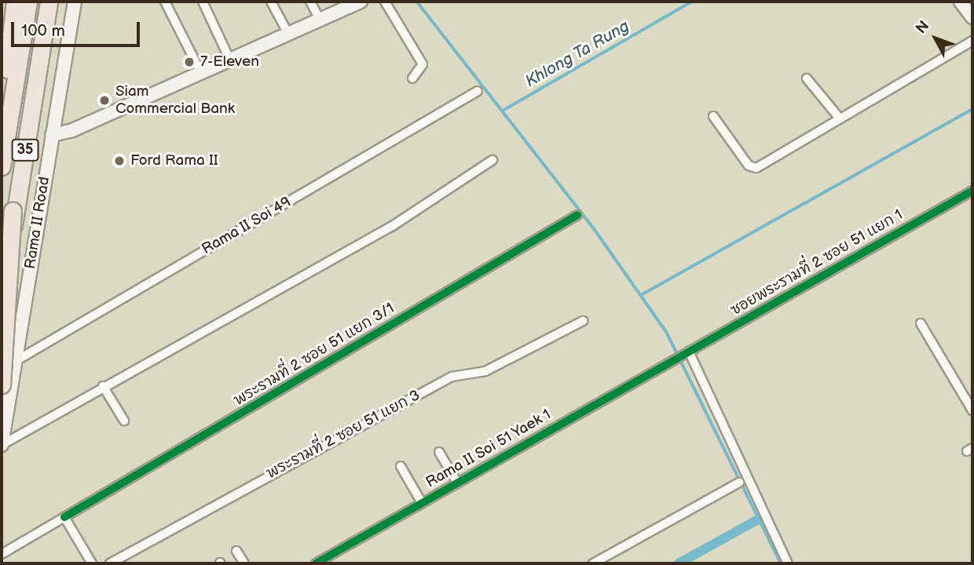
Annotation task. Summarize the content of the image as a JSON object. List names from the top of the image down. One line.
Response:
{"streets":{"highway":["35","Rama II Road"],"street":["Rama II Soi 49","ซอยพระรามที่ 2 ซอย 51 แยก 1","พระรามที่ 2 ซอย 51 แยก 3/1","พระรามที่ 2 ซอย 51 แยก 3","Rama II Soi 51 Yaek 1"]},"crossings":[["Rama II Road","Rama II Soi 49"],["ซอยพระรามที่ 2 ซอย 51 แยก 1","Rama II Soi 51 Yaek 1"]],"water":["Khlong Ta Rung"],"places":["7-Eleven","Siam Commercial Bank","Ford Rama II"],"scale_bar":"100 m","north":"top left"}
